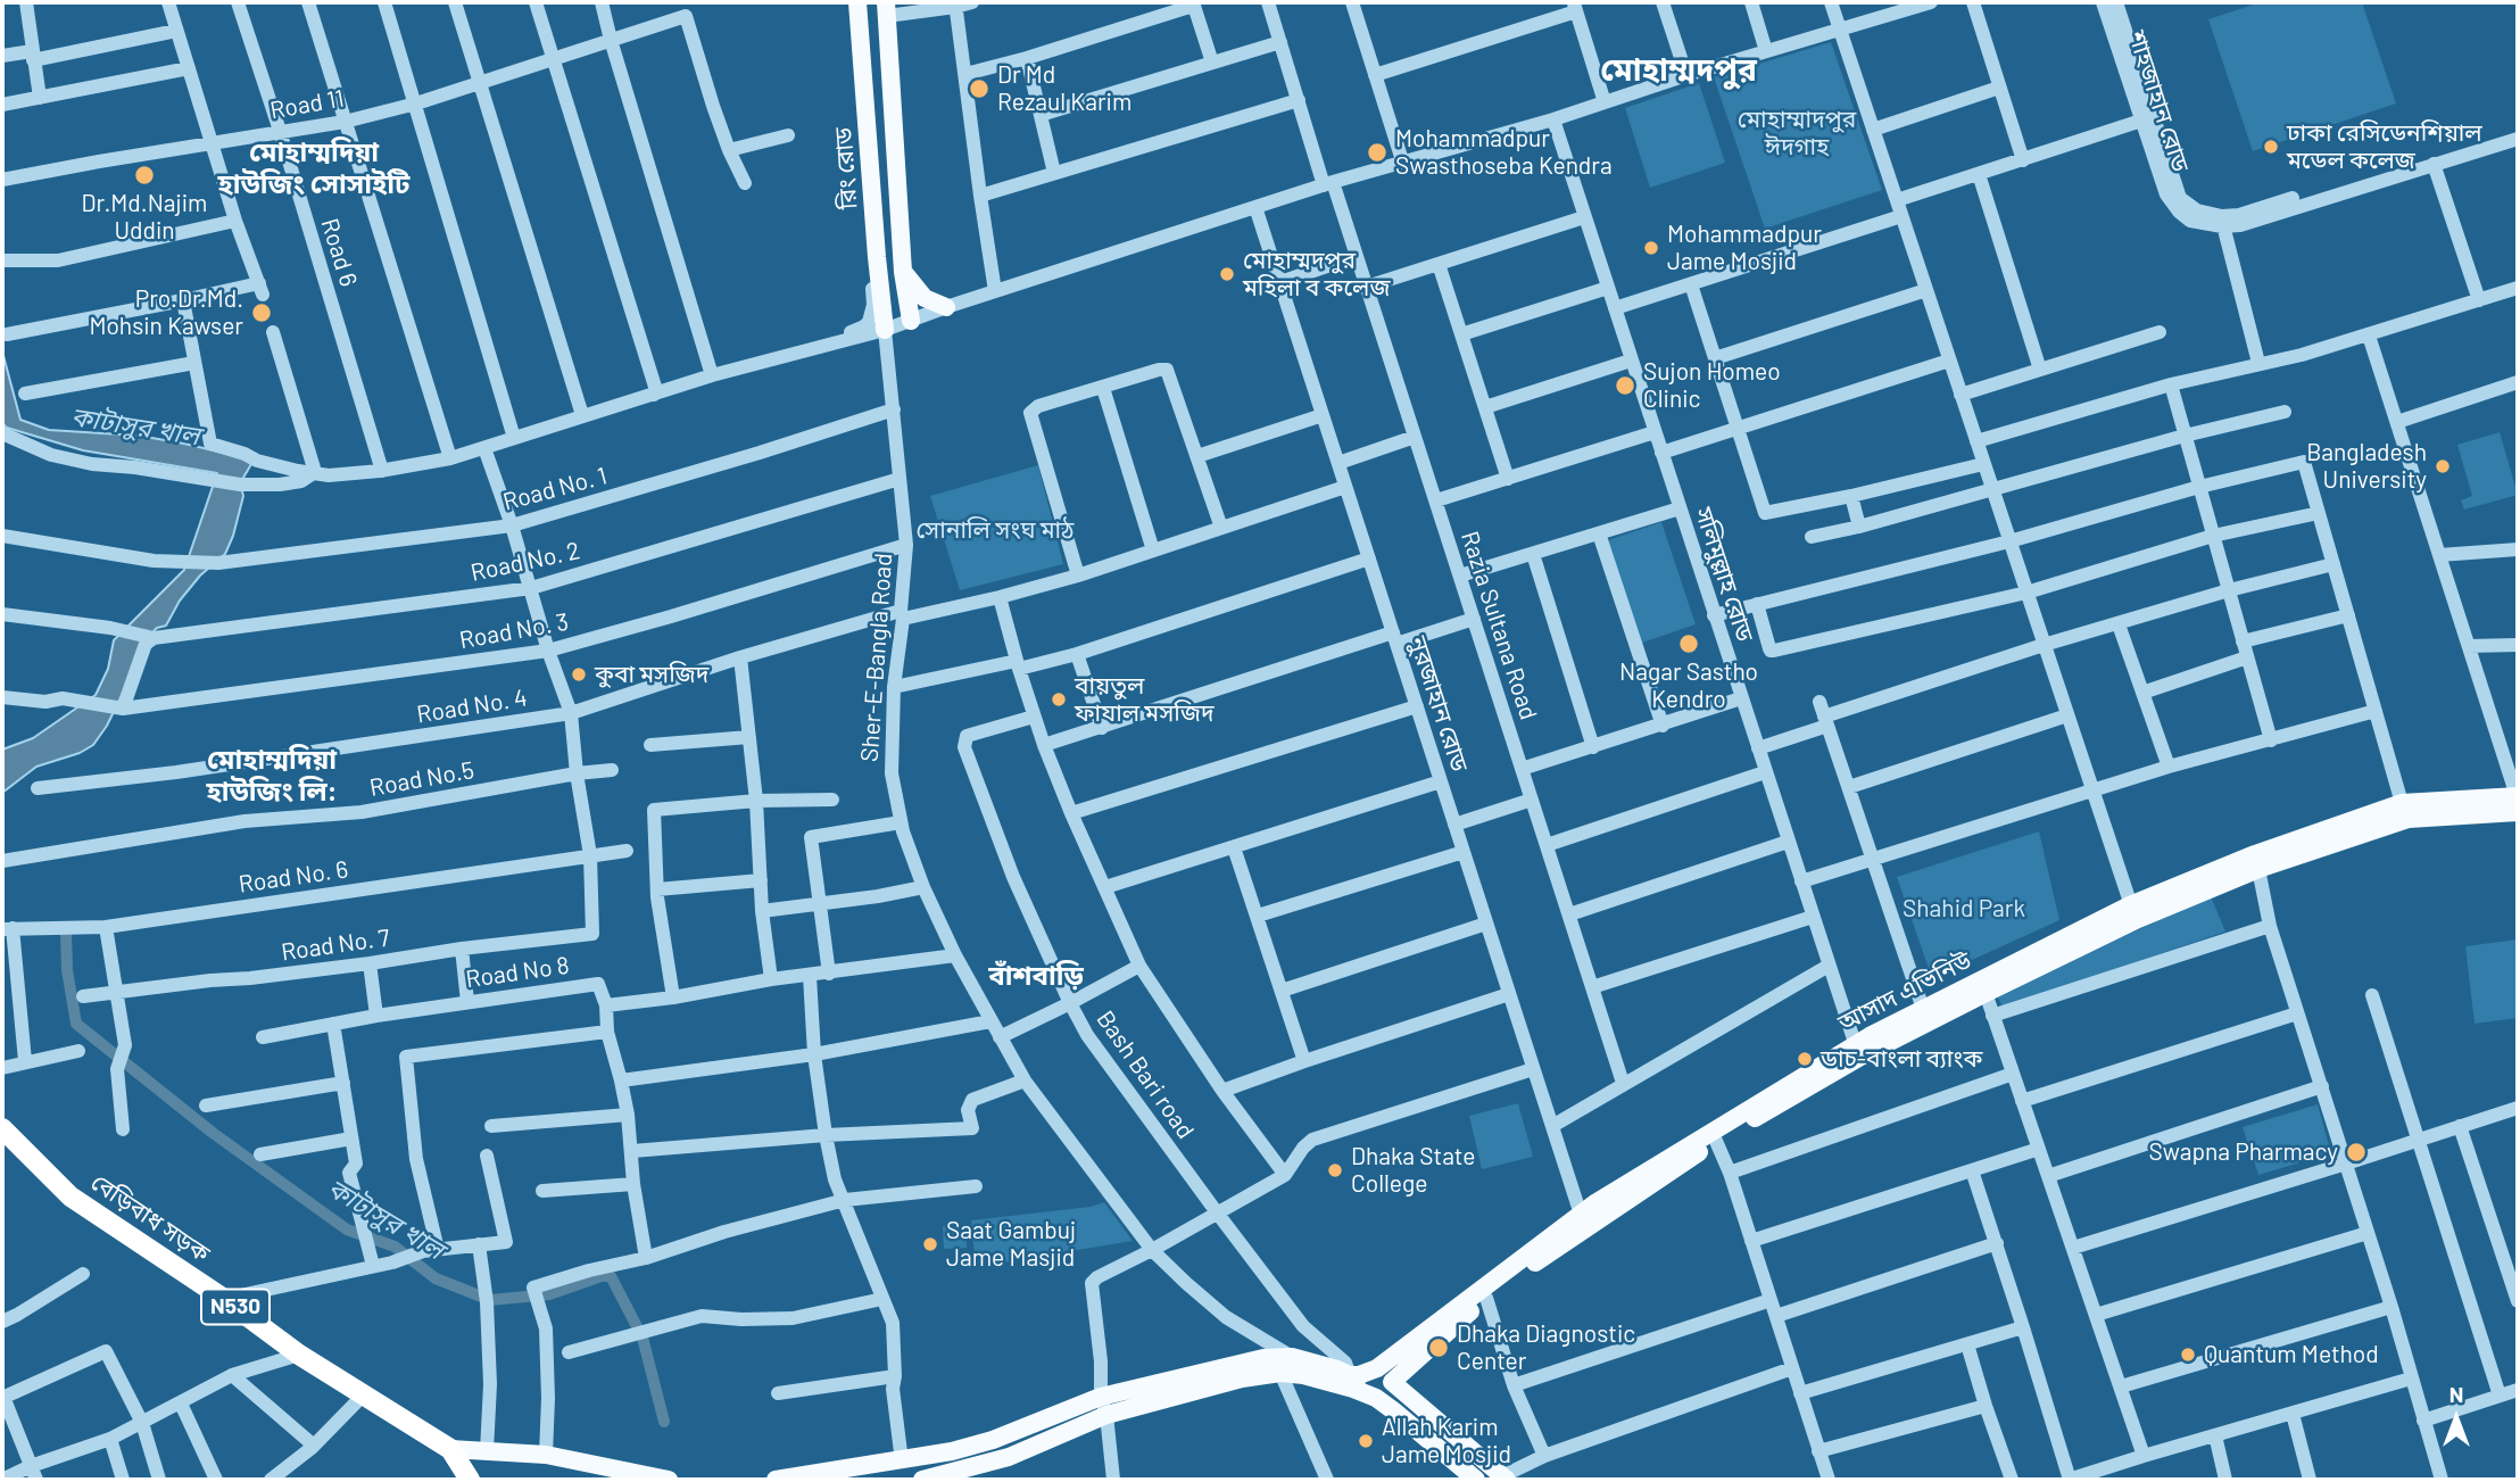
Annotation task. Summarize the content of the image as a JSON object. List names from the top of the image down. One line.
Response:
{"streets":{"highway":["বেড়িবাধ সড়ক","N530"],"main road":["রিং রোড","আসাদ এভিনিউ"],"street":["শাহজাহান রোড","Road 11","Road 6","Road No. 1","Road No. 2","সলিমুল্লাহ রোড","Razia Sultana Road","Road No. 3","Sher-E-Bangla Road","নুরজাহান রোড","Road No. 4","Road No.5","Road No. 6","Road No. 7","Road No 8","Bash Bari road"]},"crossings":[["Road 11","Road 6"],["রিং রোড","Sher-E-Bangla Road"],["Road No. 1","Sher-E-Bangla Road"],["Road No. 2","Sher-E-Bangla Road"],["সলিমুল্লাহ রোড","আসাদ এভিনিউ"],["Road No. 3","Sher-E-Bangla Road"],["Sher-E-Bangla Road","Road No. 4"],["নুরজাহান রোড","Road No. 4"],["নুরজাহান রোড","আসাদ এভিনিউ"],["Road No. 6","Road No. 7"],["আসাদ এভিনিউ","Bash Bari road"]],"districts":["মোহাম্মদপুর","মোহাম্মদিয়া হাউজিং সোসাইটি","মোহাম্মদিয়া হাউজিং লি:","বাঁশবাড়ি"],"water":["কাটাসুর খাল"],"parks":["মোহাম্মাদপুর ঈদগাহ","সোনালি সংঘ মাঠ","Shahid Park"],"places":["Dr Md Rezaul Karim","ঢাকা রেসিডেনশিয়াল মডেল কলেজ","Mohammadpur Swasthoseba Kendra","Dr.Md.Najim Uddin","Mohammadpur Jame Mosjid","মোহাম্মদপুর মহিলা ব কলেজ","Pro.Dr.Md. Mohsin Kawser","Sujon Homeo Clinic","Bangladesh University","Nagar Sastho Kendro","কুবা মসজিদ","বায়তুল ফাযাল মসজিদ","ডাচ-বাংলা ব্যাংক","Swapna Pharmacy","Dhaka State College","Saat Gambuj Jame Masjid","Dhaka Diagnostic Center","Quantum Method","Allah Karim Jame Mosjid"],"north":"top"}
